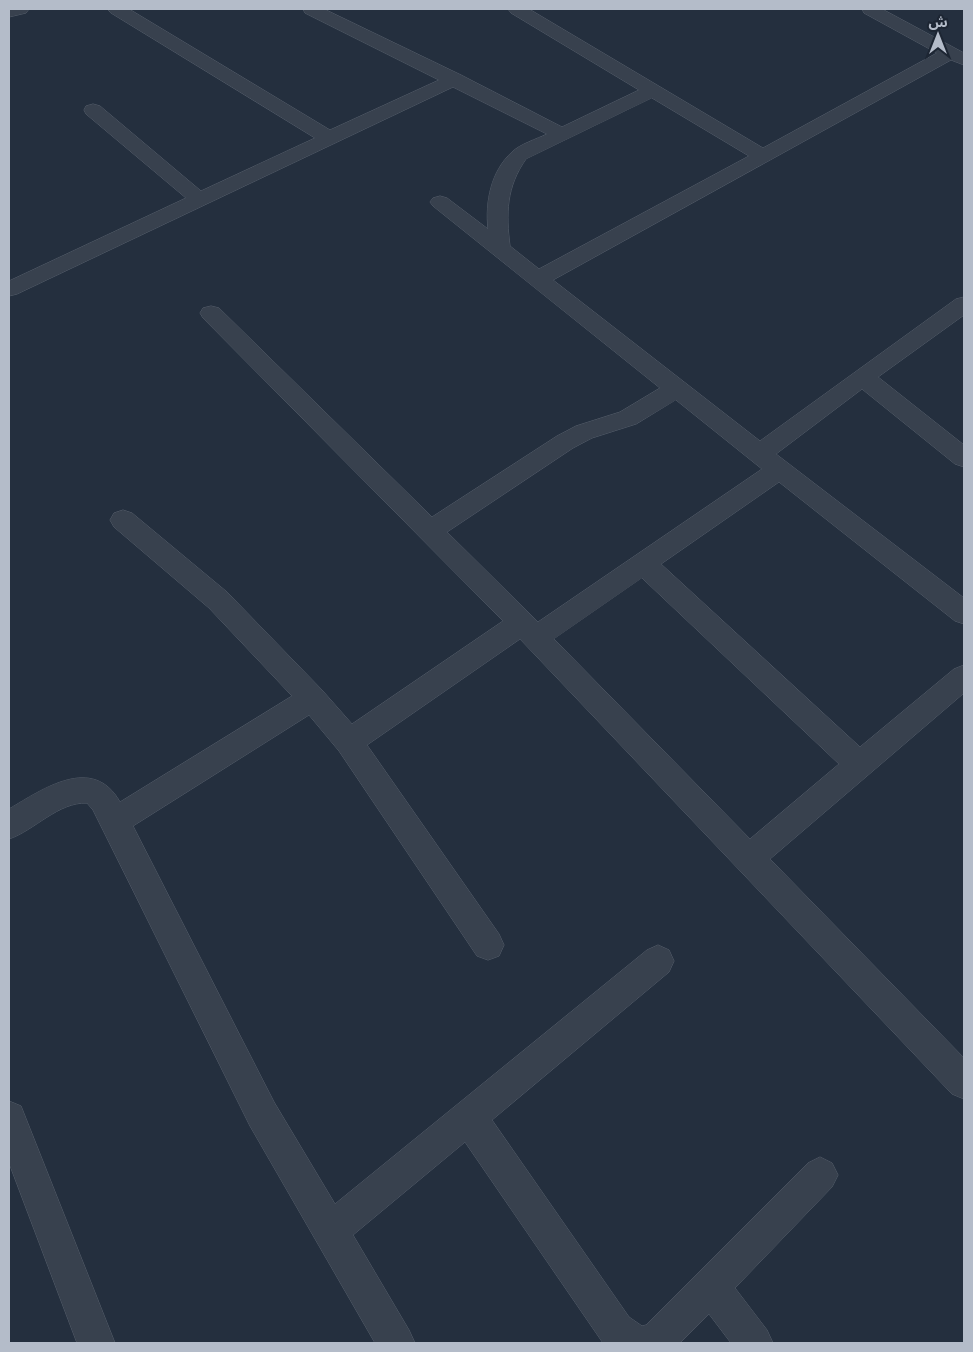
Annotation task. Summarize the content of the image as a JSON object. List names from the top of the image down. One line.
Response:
{"north":"top"}
